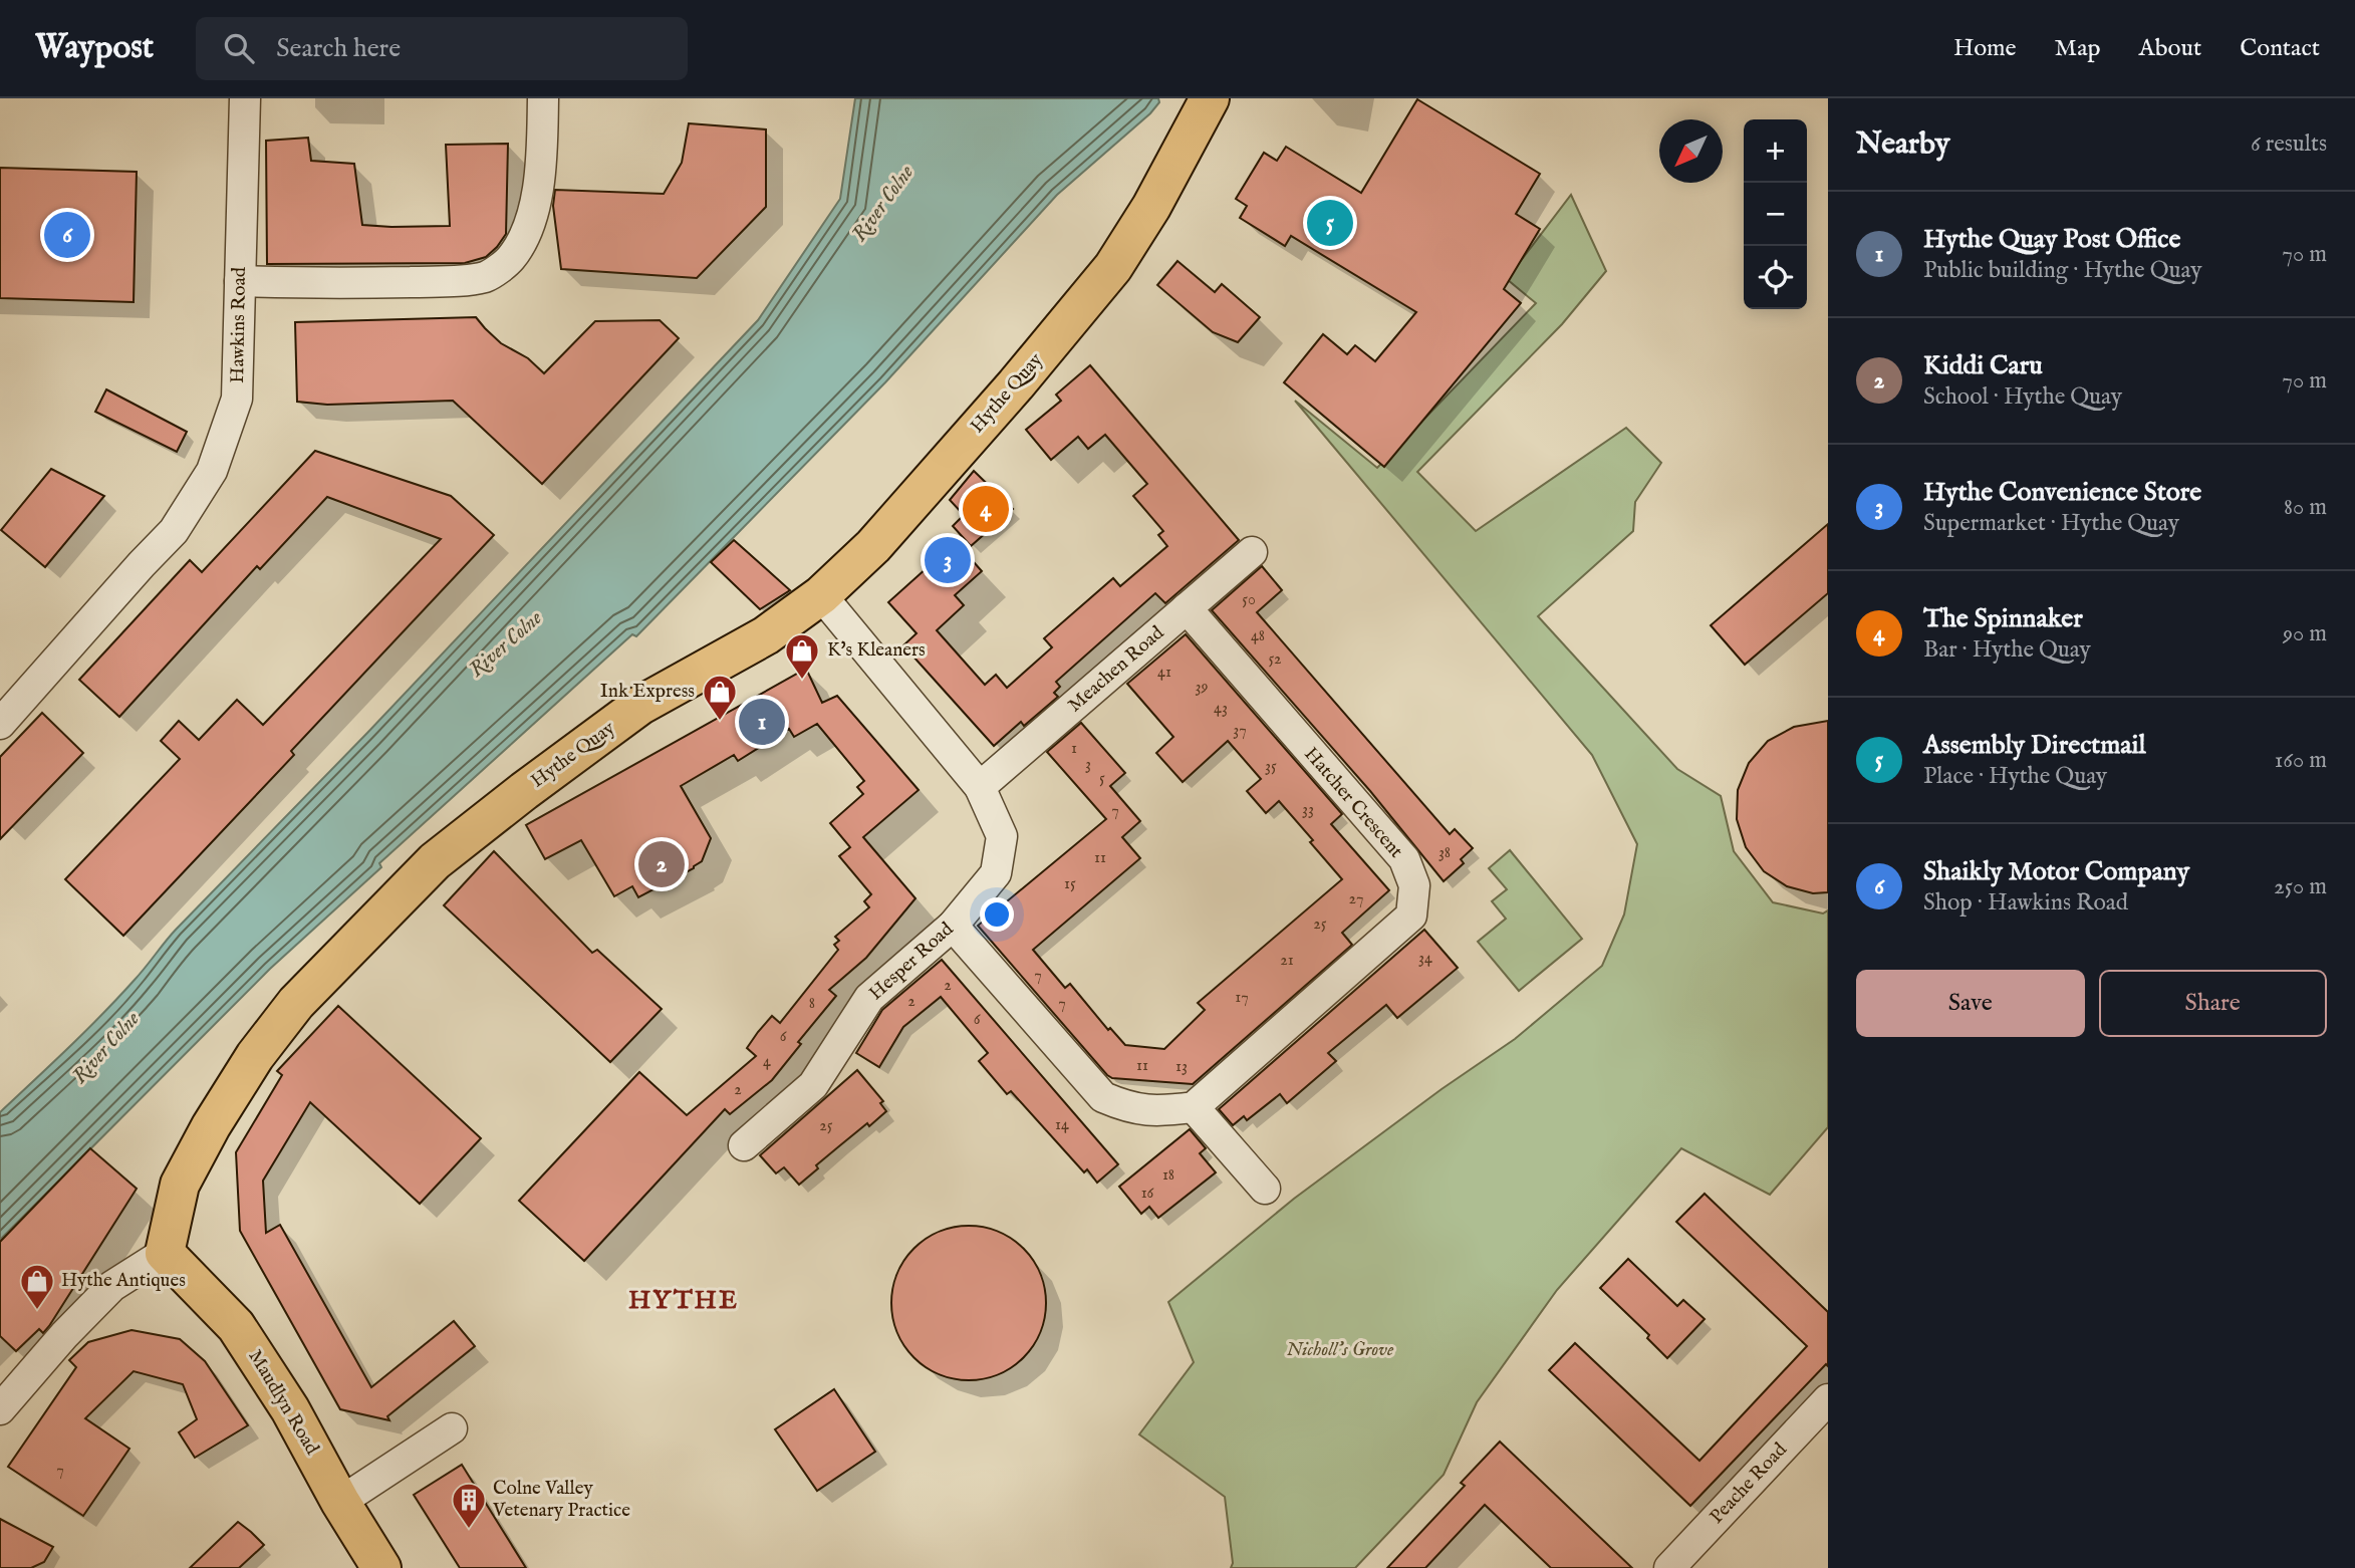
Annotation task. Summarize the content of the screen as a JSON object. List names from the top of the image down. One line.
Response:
{"streets":{"main road":["Hythe Quay","Maudlyn Road"],"street":["Hawkins Road","Meachen Road","Hatcher Crescent","Hesper Road","Peache Road"]},"crossings":[["Hythe Quay","Hesper Road"],["Hythe Quay","Maudlyn Road"],["Meachen Road","Hatcher Crescent"],["Meachen Road","Hesper Road"]],"districts":["HYTHE"],"water":["River Colne"],"parks":["Nicholl's Grove"],"places":{"shop":["K's Kleaners","Ink Express","Hythe Antiques"],"building":["Colne Valley Vetenary Practice"]},"house_numbers":["50","48","52","41","39","43","37","1","3","35","5","33","7","38","11","15","27","25","34","21","7","2","17","2","8","7","6","6","4","11","13","2","14","25","18","16","7"],"north":"bottom left","page":{"header":"Waypost","search":"Search here","nav":["Home","Map","About","Contact"],"heading":["Nearby","6 results"],"map_buttons":["+","−"],"list":[{"mark":"1","name":"Hythe Quay Post Office","note":"Public building · Hythe Quay","value":"70 m"},{"mark":"2","name":"Kiddi Caru","note":"School · Hythe Quay","value":"70 m"},{"mark":"3","name":"Hythe Convenience Store","note":"Supermarket · Hythe Quay","value":"80 m"},{"mark":"4","name":"The Spinnaker","note":"Bar · Hythe Quay","value":"90 m"},{"mark":"5","name":"Assembly Directmail","note":"Place · Hythe Quay","value":"160 m"},{"mark":"6","name":"Shaikly Motor Company","note":"Shop · Hawkins Road","value":"250 m"}],"pins":["5","6","4","3","1","2"],"buttons":["Save","Share"]}}
